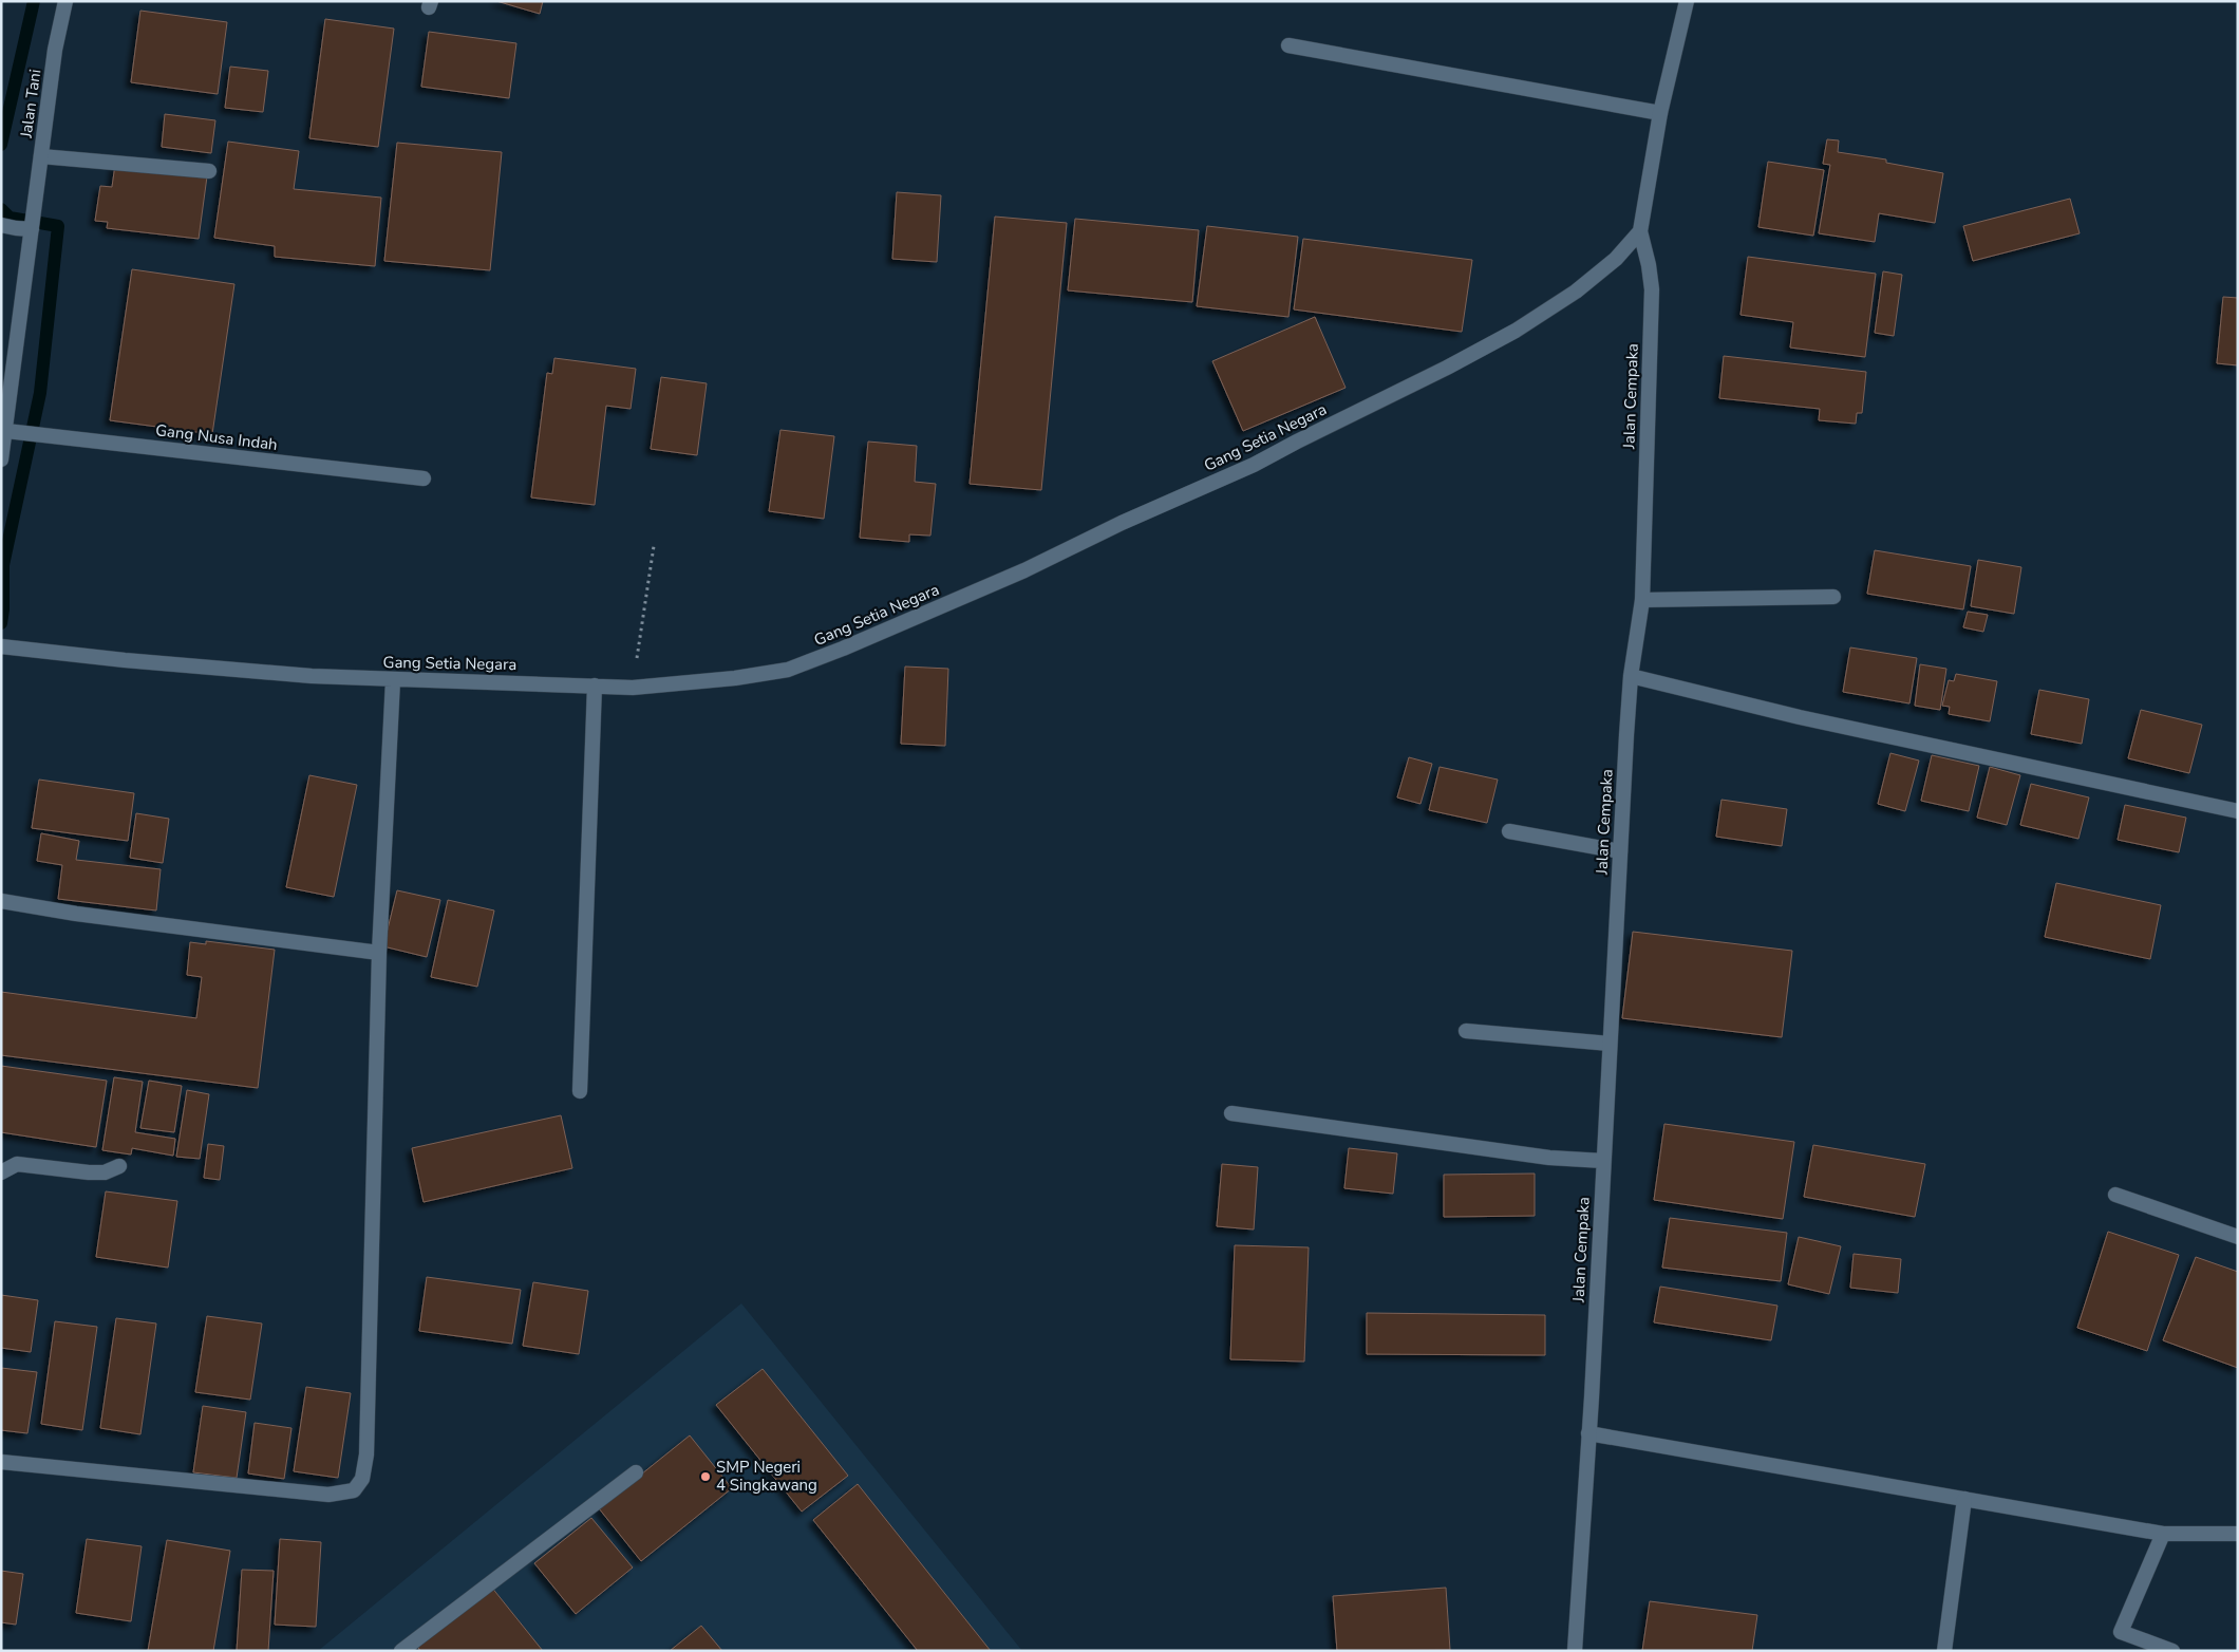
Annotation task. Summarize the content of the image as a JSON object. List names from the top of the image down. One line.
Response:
{"streets":{"street":["Jalan Tani","Jalan Cempaka","Gang Nusa Indah","Gang Setia Negara"]},"crossings":[["Jalan Cempaka","Gang Setia Negara"]],"places":["SMP Negeri 4 Singkawang"]}
